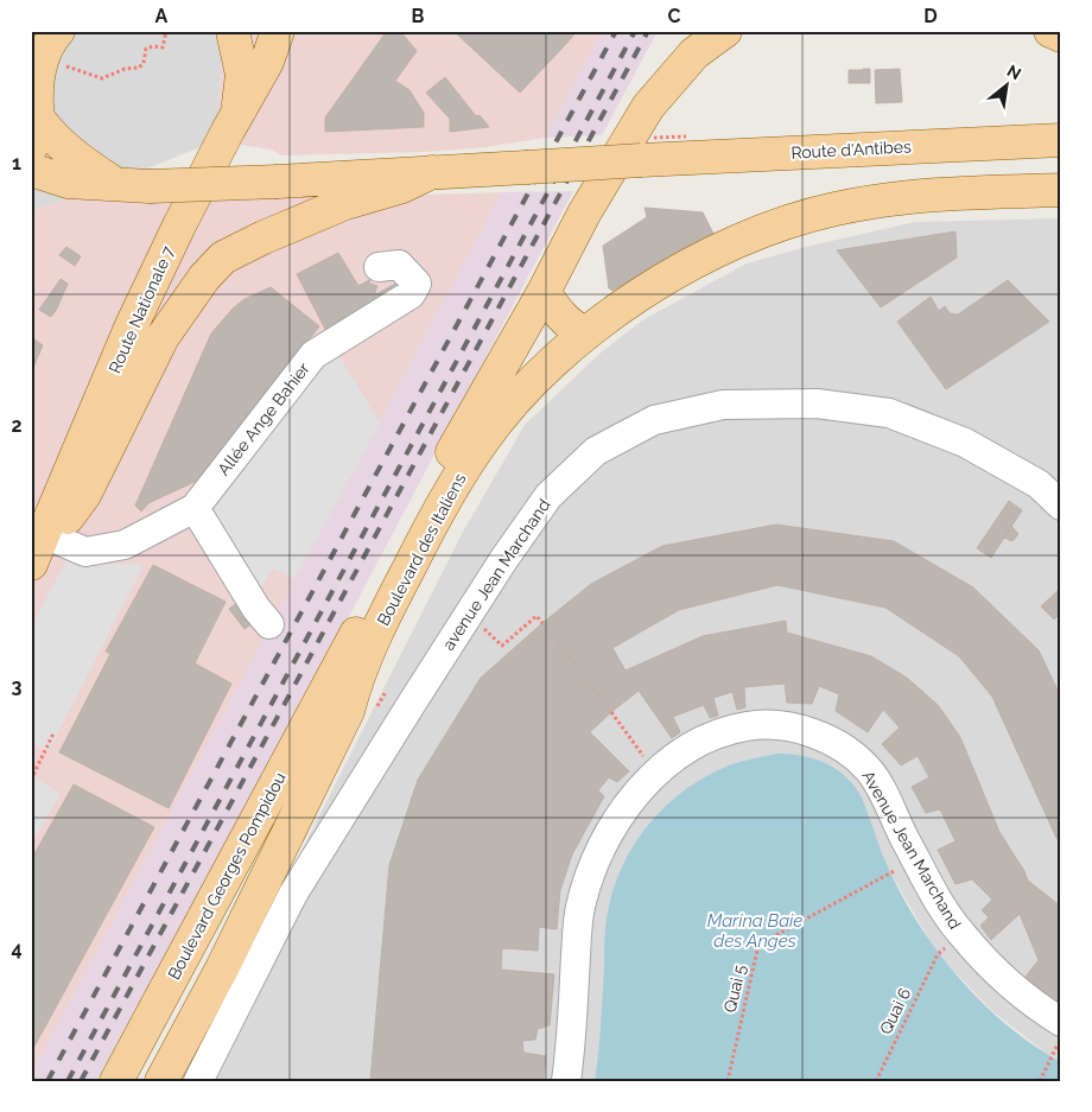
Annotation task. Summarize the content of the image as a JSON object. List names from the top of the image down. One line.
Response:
{"streets":{"main road":["Route d'Antibes","Route Nationale 7","Boulevard des Italiens","Boulevard Georges Pompidou"],"street":["Allée Ange Bahier","avenue Jean Marchand","Avenue Jean Marchand"],"path":["Quai 5","Quai 6"]},"crossings":[["Boulevard des Italiens","Boulevard Georges Pompidou"]],"water":["Marina Baie des Anges"],"north":"top right","grid":{"columns":["A","B","C","D"],"rows":["1","2","3","4"]}}
